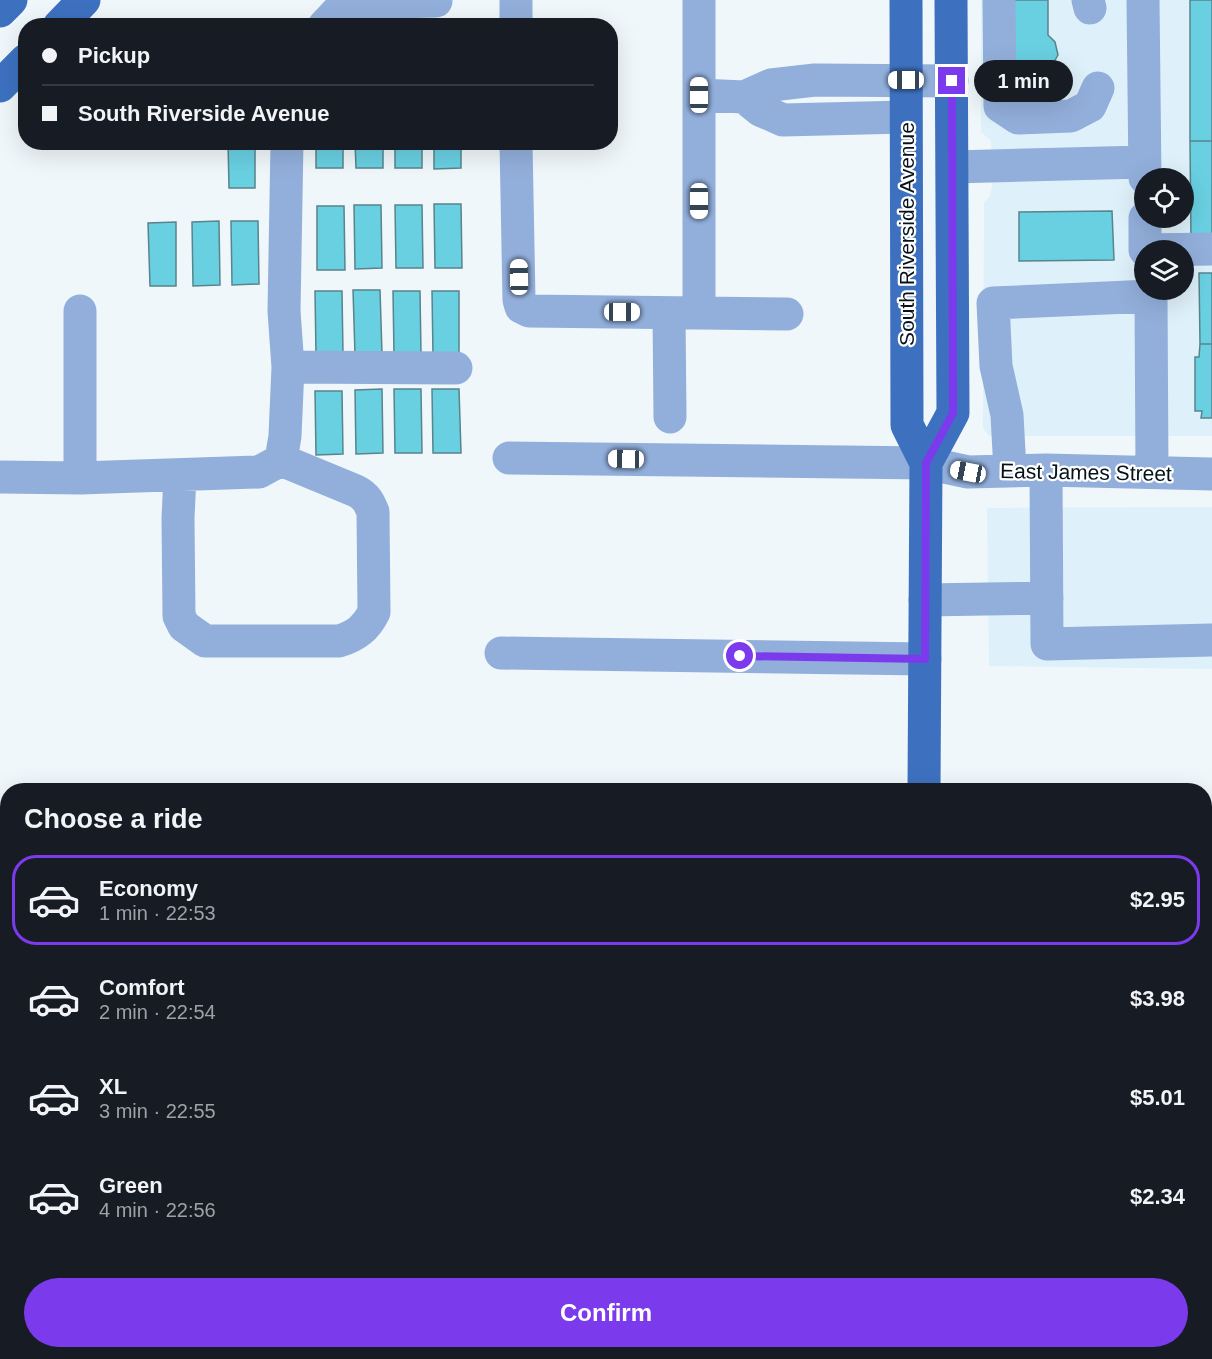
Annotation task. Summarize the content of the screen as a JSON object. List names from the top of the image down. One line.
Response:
{"streets":{"main road":["South Riverside Avenue"],"street":["East James Street"]},"crossings":[["South Riverside Avenue","East James Street"]],"page":{"banner":["Pickup","South Riverside Avenue"],"bubble":"1 min","heading":"Choose a ride","list":[{"name":"Economy","note":"1 min · 22:53","value":"$2.95"},{"name":"Comfort","note":"2 min · 22:54","value":"$3.98"},{"name":"XL","note":"3 min · 22:55","value":"$5.01"},{"name":"Green","note":"4 min · 22:56","value":"$2.34"}],"buttons":"Confirm"}}
